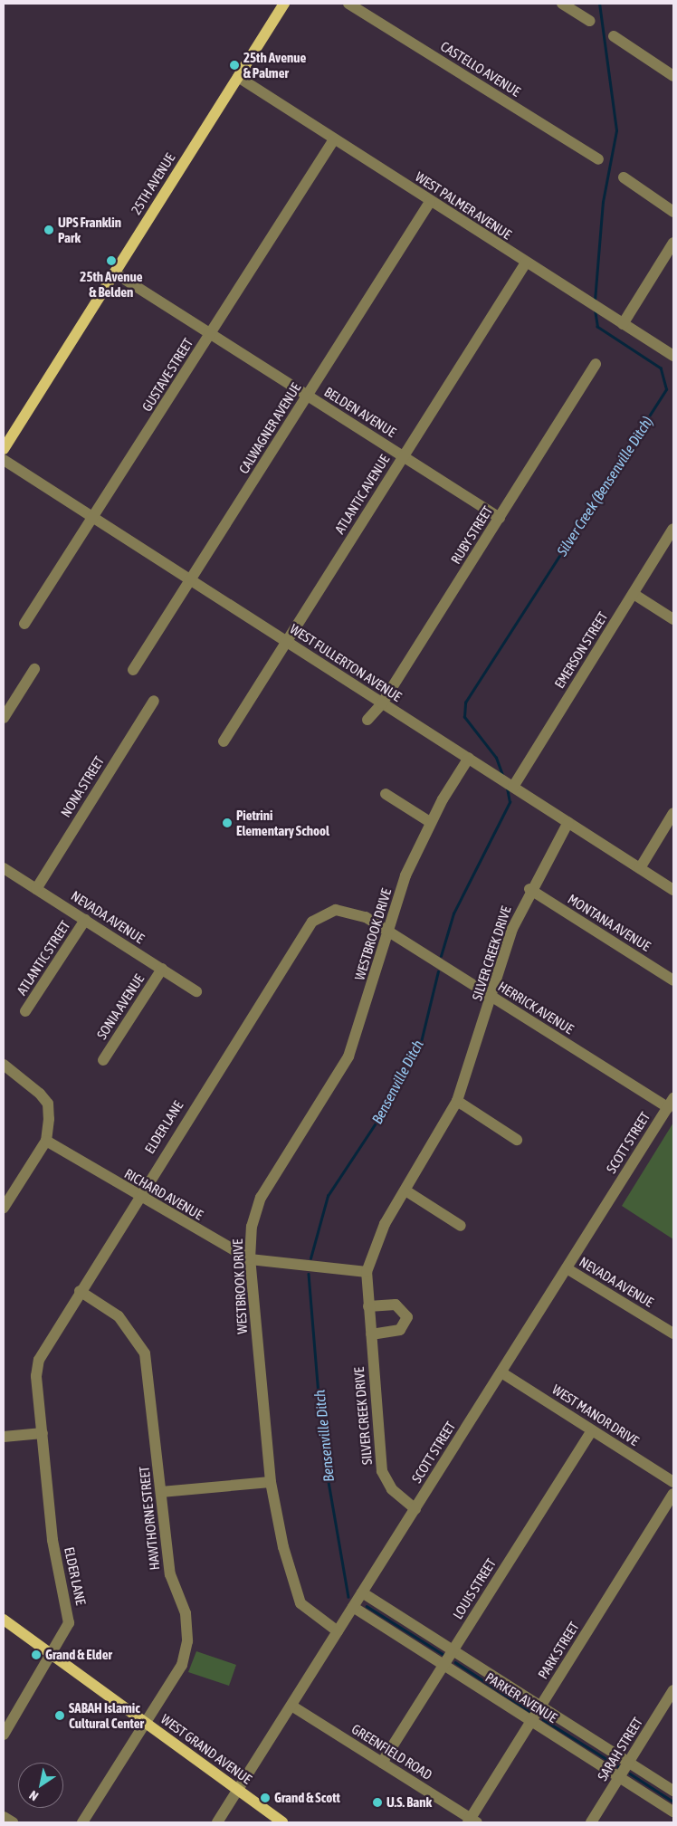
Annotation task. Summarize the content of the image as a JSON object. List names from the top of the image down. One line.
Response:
{"streets":{"main road":["25TH AVENUE","WEST GRAND AVENUE"],"street":["CASTELLO AVENUE","WEST PALMER AVENUE","GUSTAVE STREET","BELDEN AVENUE","CALWAGNER AVENUE","ATLANTIC AVENUE","RUBY STREET","EMERSON STREET","WEST FULLERTON AVENUE","NONA STREET","NEVADA AVENUE","MONTANA AVENUE","WESTBROOK DRIVE","SILVER CREEK DRIVE","ATLANTIC STREET","SONIA AVENUE","HERRICK AVENUE","ELDER LANE","SCOTT STREET","RICHARD AVENUE","WEST MANOR DRIVE","HAWTHORNE STREET","LOUIS STREET","PARK STREET","PARKER AVENUE","SARAH STREET","GREENFIELD ROAD"]},"crossings":[["25TH AVENUE","WEST PALMER AVENUE"],["25TH AVENUE","BELDEN AVENUE"],["WEST PALMER AVENUE","GUSTAVE STREET"],["WEST PALMER AVENUE","CALWAGNER AVENUE"],["WEST PALMER AVENUE","ATLANTIC AVENUE"],["GUSTAVE STREET","BELDEN AVENUE"],["GUSTAVE STREET","WEST FULLERTON AVENUE"],["BELDEN AVENUE","CALWAGNER AVENUE"],["BELDEN AVENUE","ATLANTIC AVENUE"],["BELDEN AVENUE","RUBY STREET"],["CALWAGNER AVENUE","WEST FULLERTON AVENUE"],["ATLANTIC AVENUE","WEST FULLERTON AVENUE"],["RUBY STREET","WEST FULLERTON AVENUE"],["EMERSON STREET","WEST FULLERTON AVENUE"],["WEST FULLERTON AVENUE","WESTBROOK DRIVE"],["WEST FULLERTON AVENUE","SILVER CREEK DRIVE"],["NONA STREET","NEVADA AVENUE"],["NEVADA AVENUE","ATLANTIC STREET"],["NEVADA AVENUE","SONIA AVENUE"],["NEVADA AVENUE","SCOTT STREET"],["MONTANA AVENUE","SILVER CREEK DRIVE"],["WESTBROOK DRIVE","HERRICK AVENUE"],["WESTBROOK DRIVE","ELDER LANE"],["WESTBROOK DRIVE","SCOTT STREET"],["WESTBROOK DRIVE","RICHARD AVENUE"],["SILVER CREEK DRIVE","HERRICK AVENUE"],["SILVER CREEK DRIVE","SCOTT STREET"],["SILVER CREEK DRIVE","RICHARD AVENUE"],["HERRICK AVENUE","ELDER LANE"],["HERRICK AVENUE","SCOTT STREET"],["ELDER LANE","RICHARD AVENUE"],["ELDER LANE","HAWTHORNE STREET"],["ELDER LANE","WEST GRAND AVENUE"],["SCOTT STREET","WEST MANOR DRIVE"],["SCOTT STREET","PARKER AVENUE"],["SCOTT STREET","WEST GRAND AVENUE"],["SCOTT STREET","GREENFIELD ROAD"],["WEST MANOR DRIVE","LOUIS STREET"],["HAWTHORNE STREET","WEST GRAND AVENUE"],["LOUIS STREET","PARKER AVENUE"],["LOUIS STREET","GREENFIELD ROAD"],["PARK STREET","PARKER AVENUE"],["PARK STREET","GREENFIELD ROAD"],["PARKER AVENUE","SARAH STREET"]],"water":["Silver Creek (Bensenville Ditch)","Bensenville Ditch"],"places":["25th Avenue & Palmer","UPS Franklin Park","25th Avenue & Belden","Pietrini Elementary School","Grand & Elder","SABAH Islamic Cultural Center","Grand & Scott","U.S. Bank"],"north":"bottom left"}
